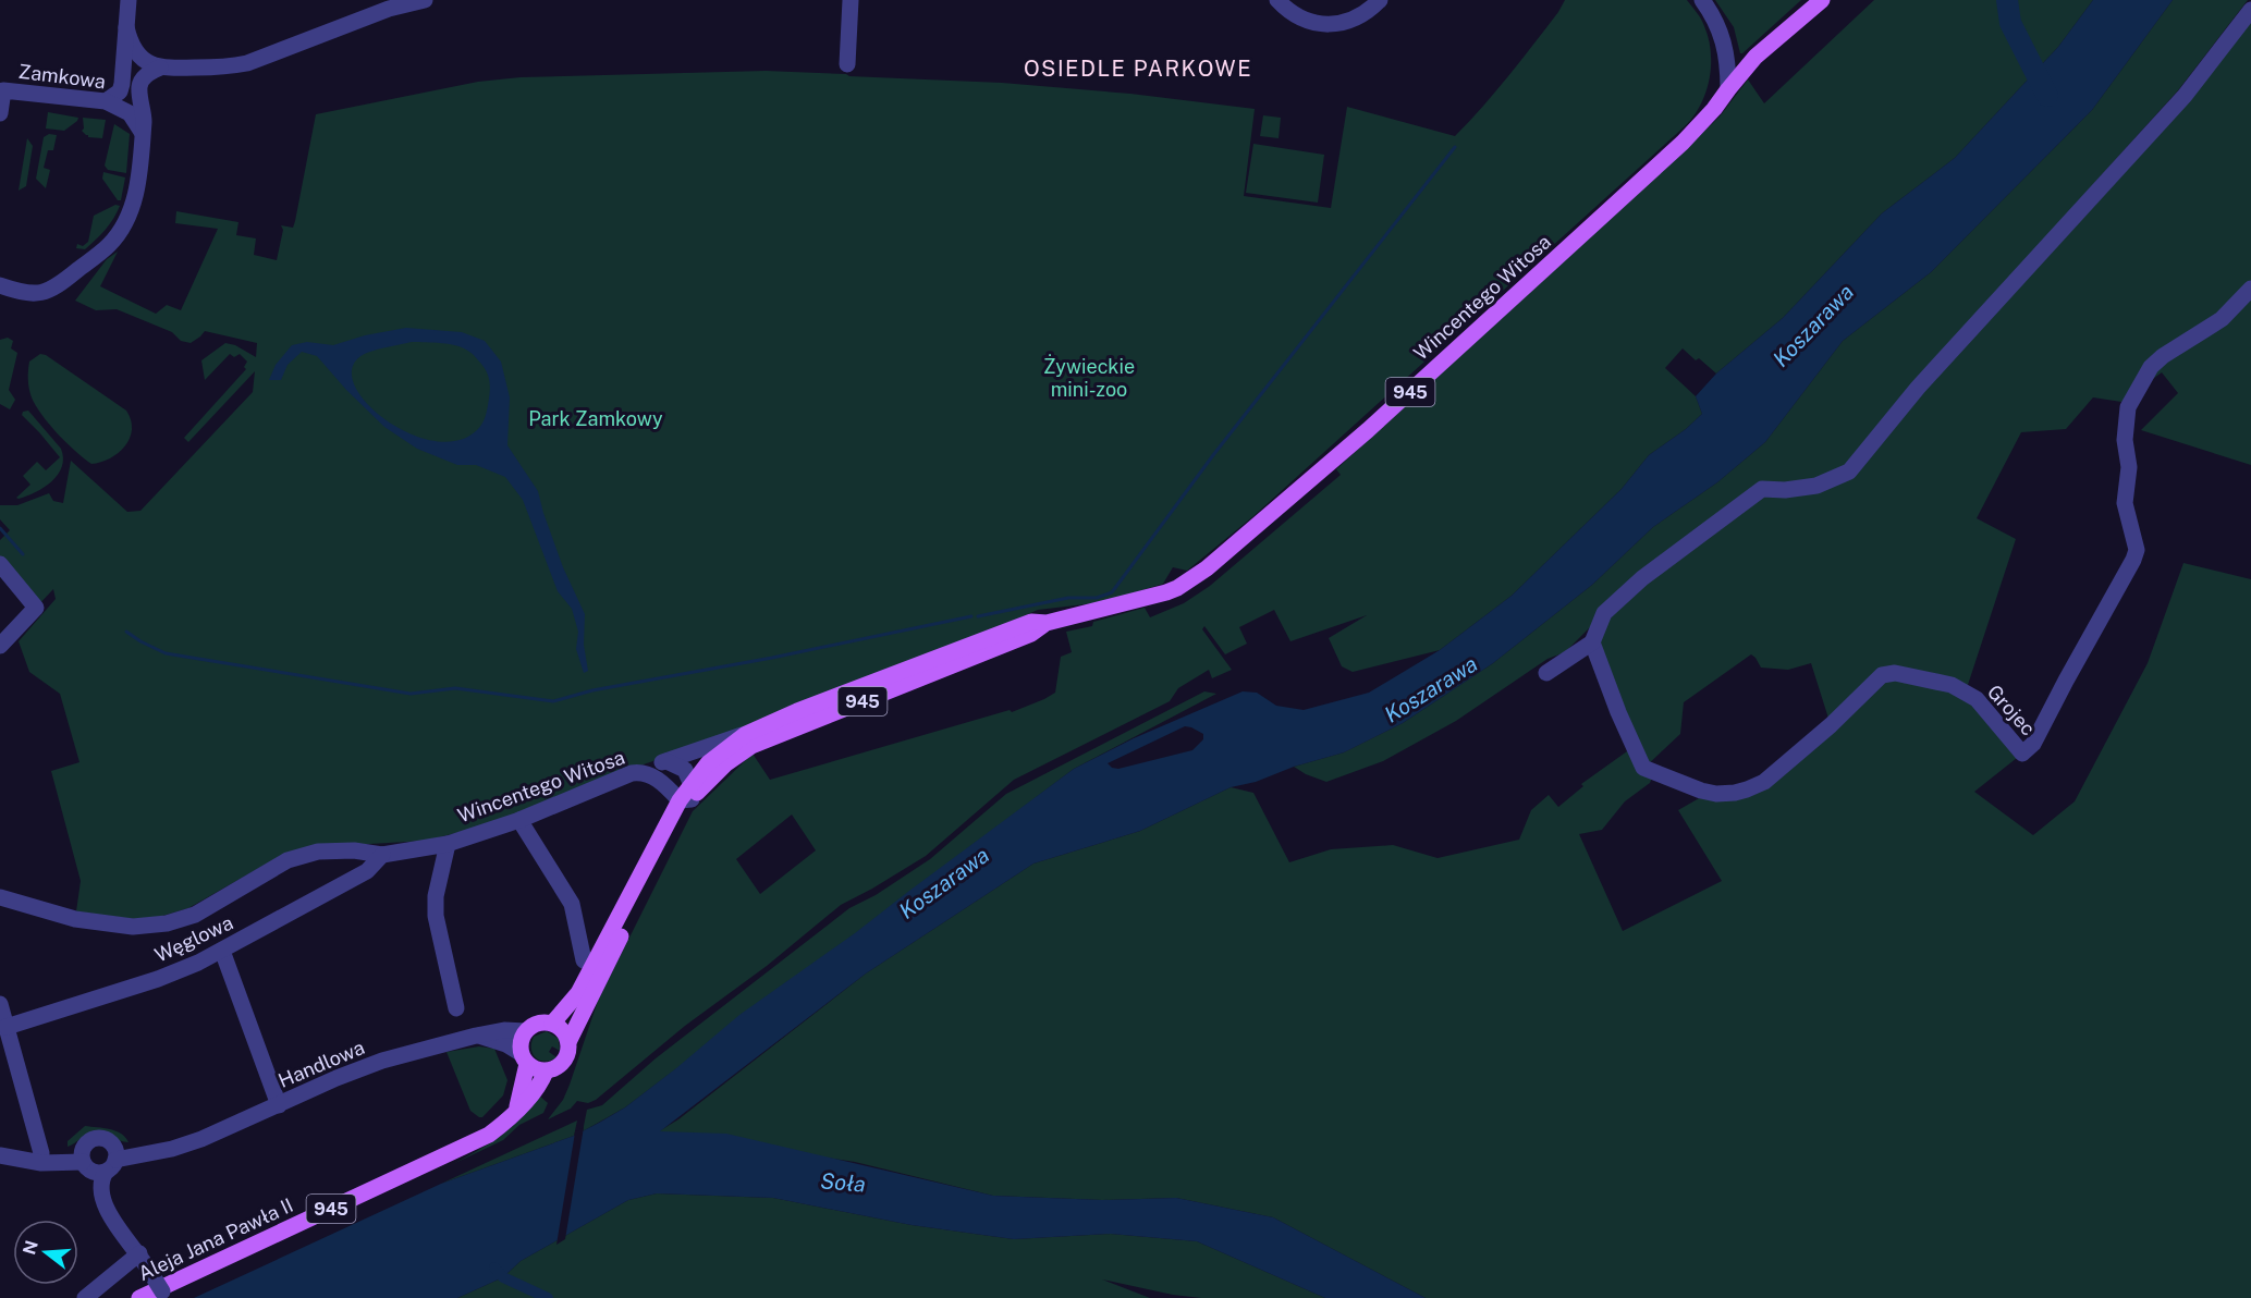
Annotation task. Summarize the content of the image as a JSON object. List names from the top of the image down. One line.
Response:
{"streets":{"main road":["Wincentego Witosa","945","Aleja Jana Pawła II"],"street":["Zamkowa","Grojec","Węglowa","Handlowa"]},"crossings":[["Wincentego Witosa","945"],["Wincentego Witosa","Węglowa"],["945","Handlowa"],["945","Aleja Jana Pawła II"],["Handlowa","Aleja Jana Pawła II"]],"districts":["OSIEDLE PARKOWE"],"water":["Koszarawa","Soła"],"parks":["Żywieckie mini-zoo","Park Zamkowy"],"north":"left"}
